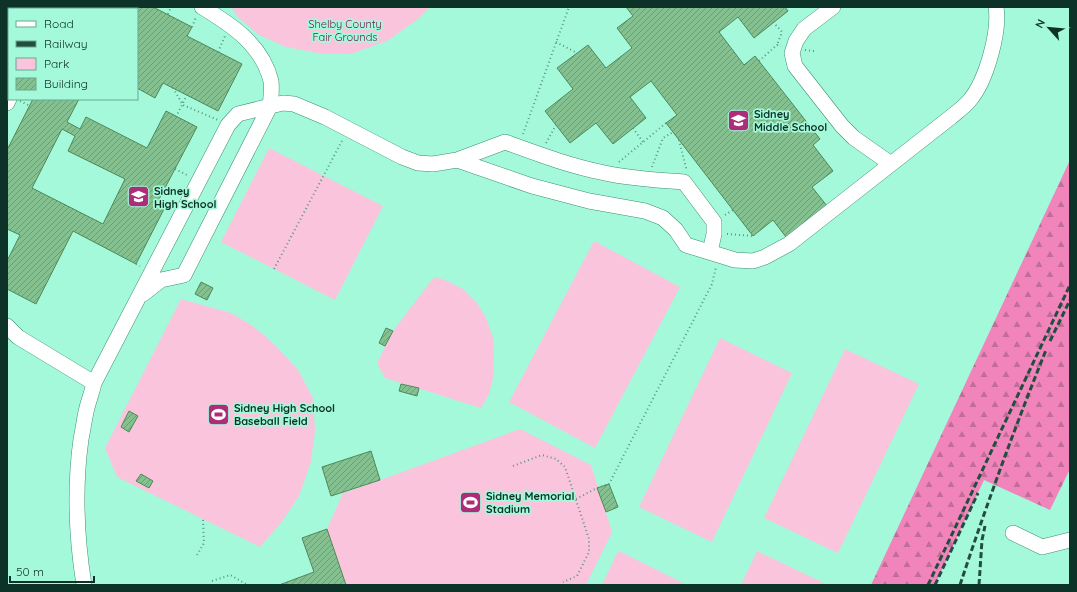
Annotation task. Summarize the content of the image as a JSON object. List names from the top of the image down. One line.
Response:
{"parks":["Shelby County Fair Grounds"],"places":{"school or university":["Sidney Middle School","Sidney High School"],"sports":["Sidney High School Baseball Field","Sidney Memorial Stadium"]},"legend":["Road","Railway","Park","Building"],"scale_bar":"50 m","north":"top left"}
